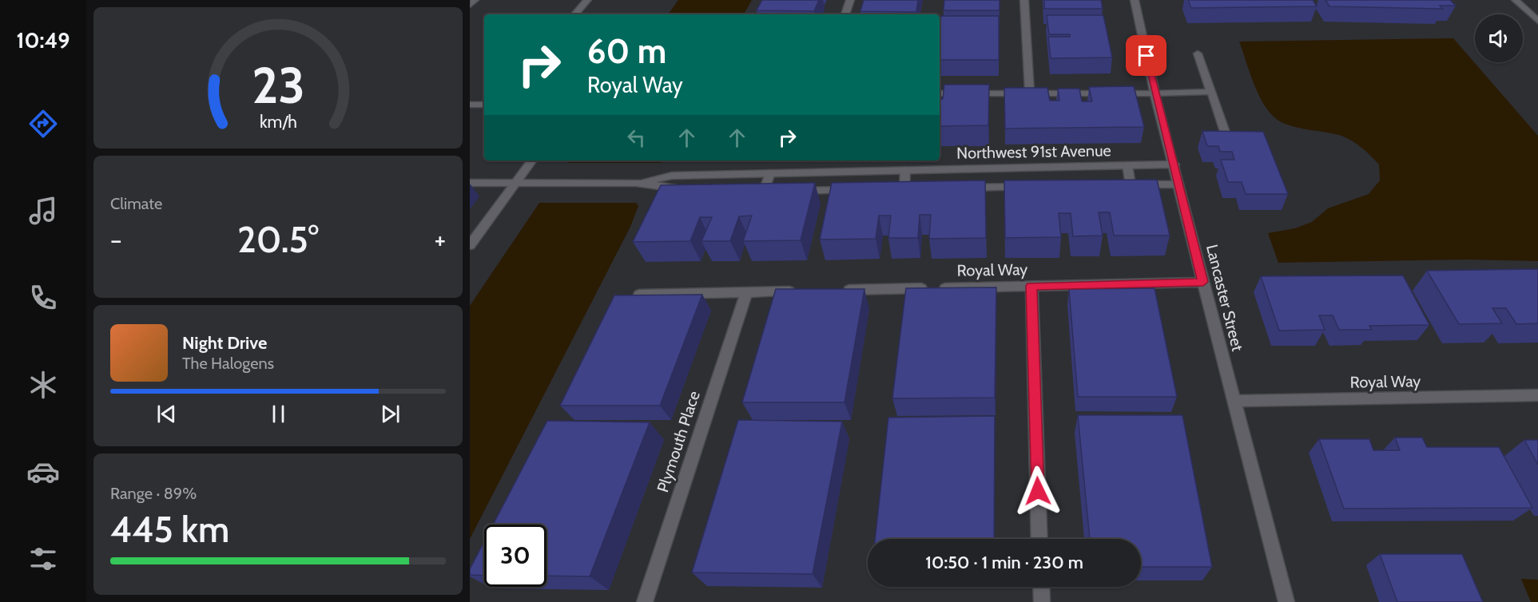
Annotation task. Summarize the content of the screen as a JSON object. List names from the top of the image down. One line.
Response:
{"streets":{"street":["Northwest 91st Avenue","Royal Way","Lancaster Street","Plymouth Place"]},"crossings":[["Northwest 91st Avenue","Lancaster Street"],["Royal Way","Lancaster Street"]],"page":{"tabs":"10:49","turn":["60 m","Royal Way"],"tile":["Climate",["Range · 89%","445 km"]],"heat":["−","20.5°","+"],"song":["Night Drive","The Halogens"],"limit":"30","trip":"10:50 · 1 min · 230 m","gauge":["23","km/h"]}}
